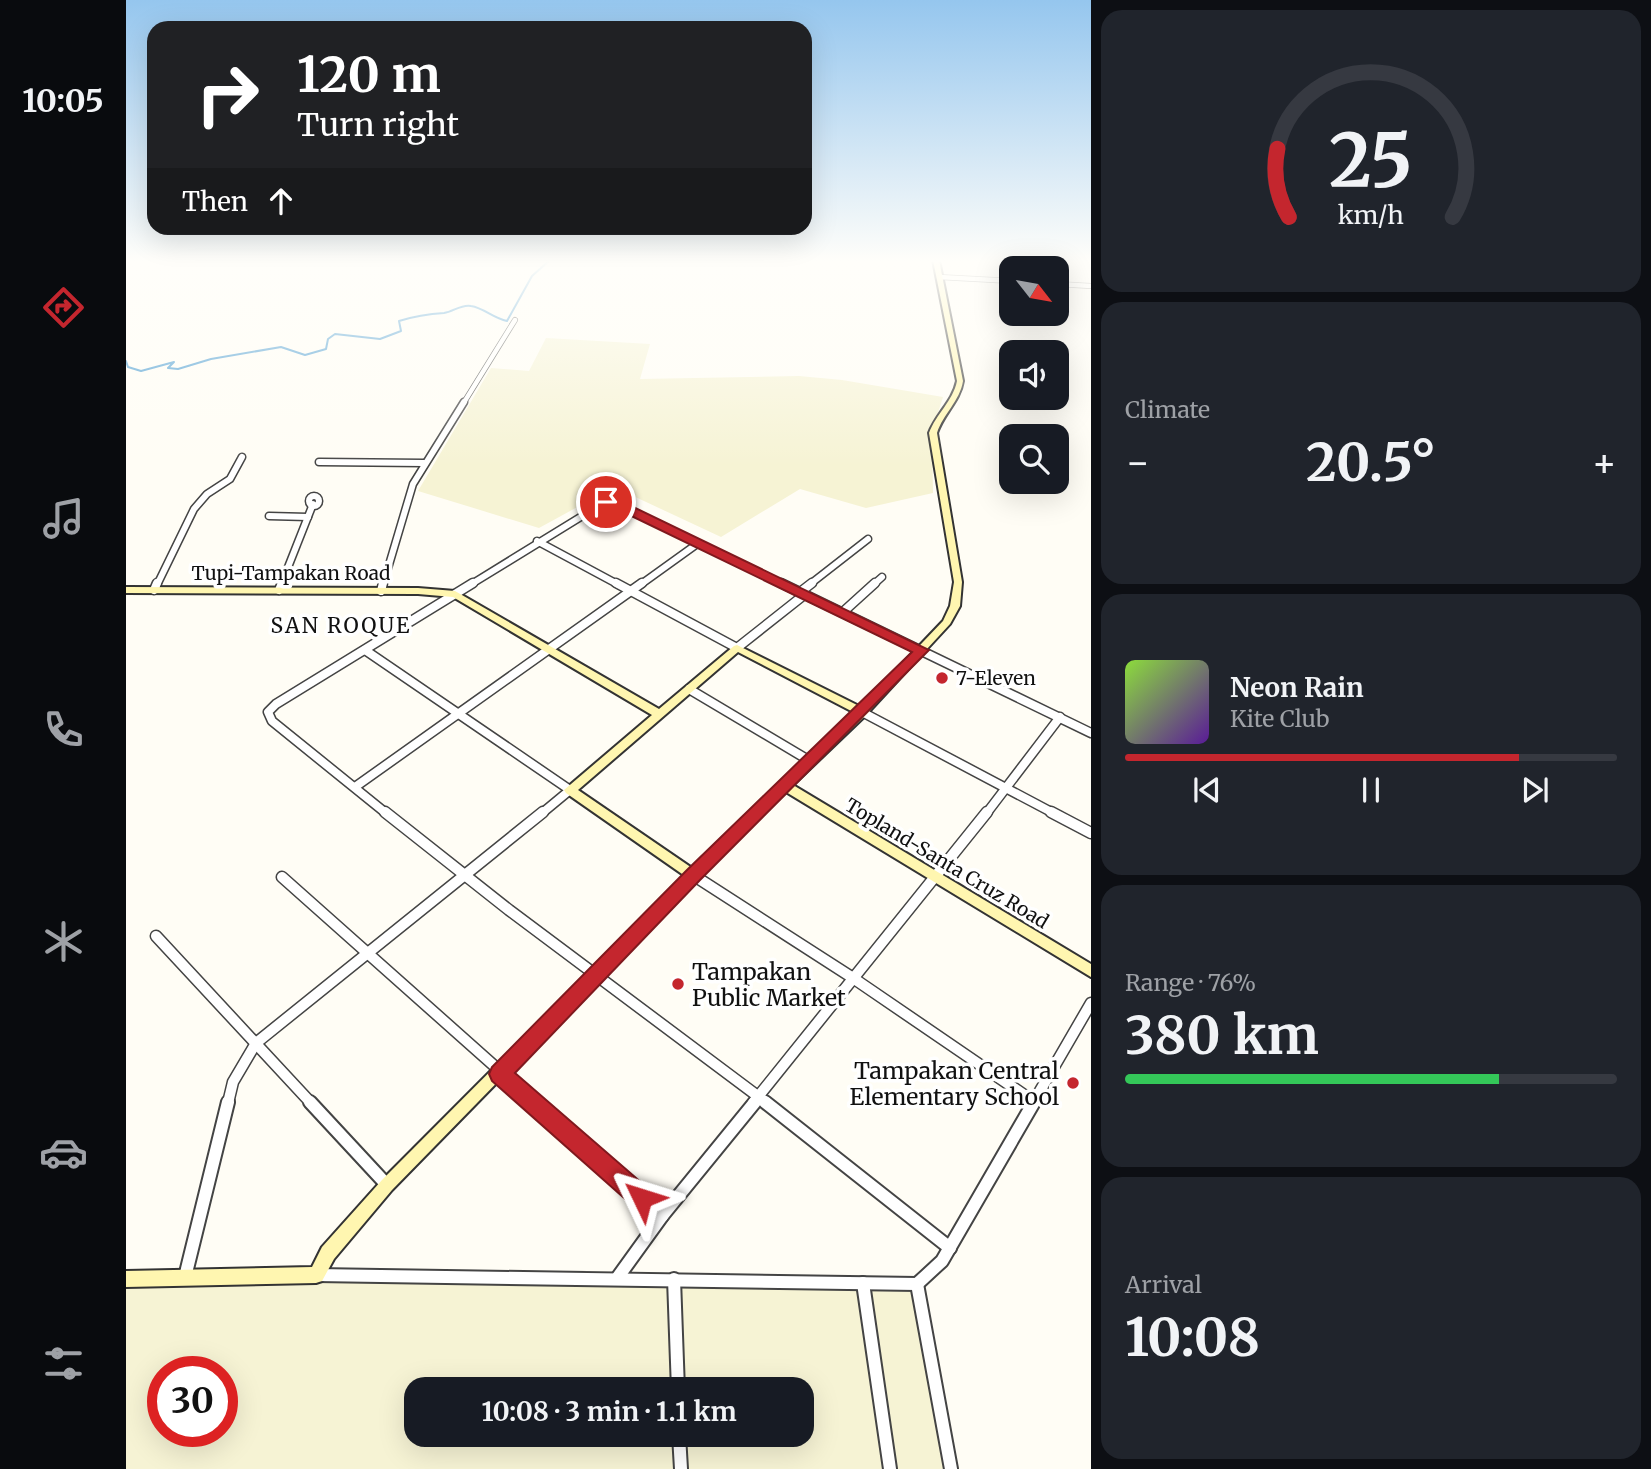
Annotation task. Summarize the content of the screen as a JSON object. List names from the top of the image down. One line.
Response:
{"streets":{"main road":["Tupi-Tampakan Road","Topland-Santa Cruz Road"]},"districts":["SAN ROQUE"],"places":["7-Eleven","Tampakan Public Market","Tampakan Central Elementary School"],"north":"bottom right","page":{"tabs":"10:05","turn":["120 m","Turn right"],"then":"Then","tile":["Climate",["Range · 76%","380 km"],["Arrival","10:08"]],"heat":["−","20.5°","+"],"song":["Neon Rain","Kite Club"],"limit":"30","trip":"10:08 · 3 min · 1.1 km","gauge":["25","km/h"]}}
